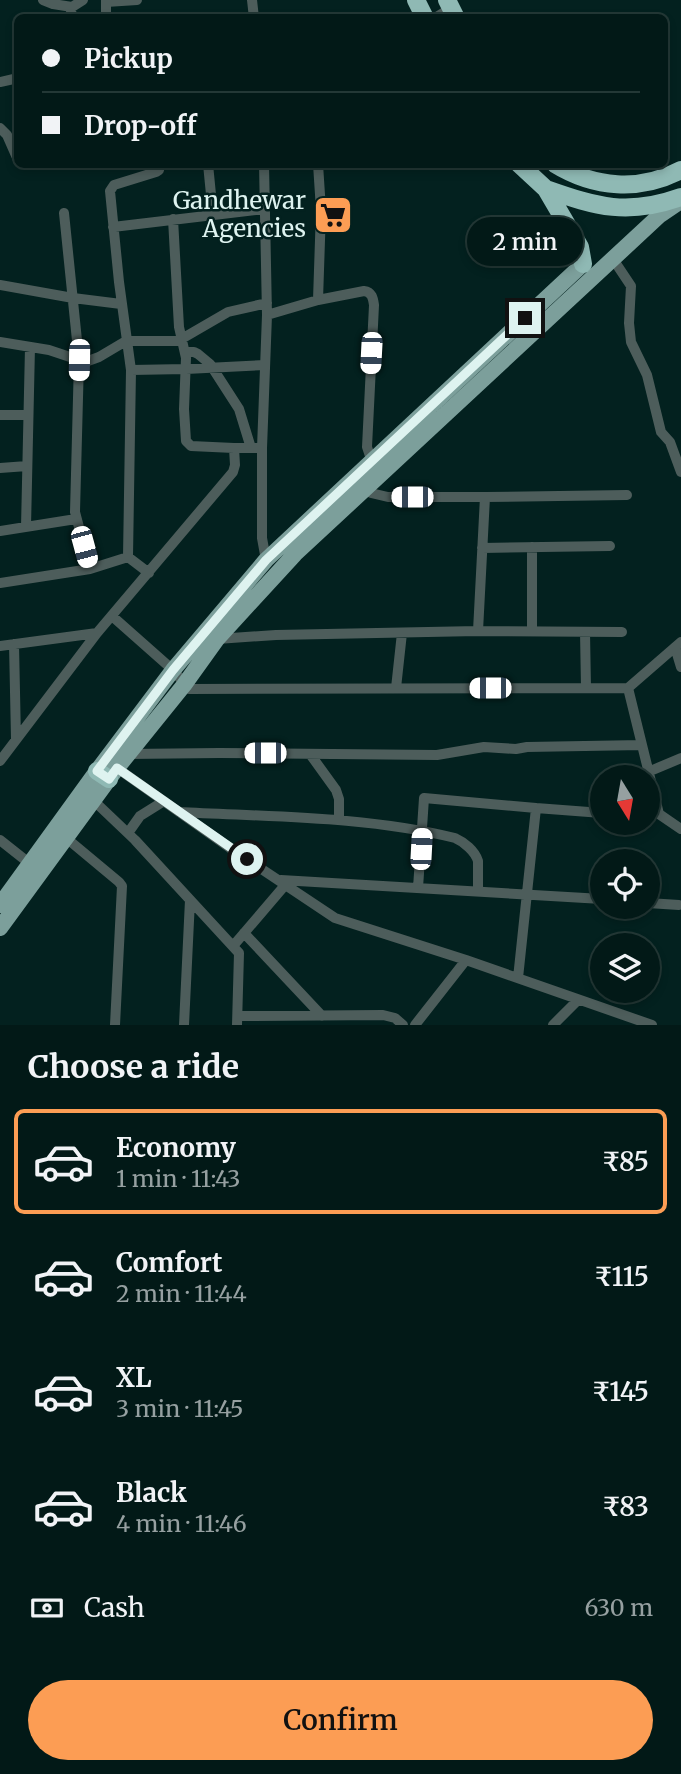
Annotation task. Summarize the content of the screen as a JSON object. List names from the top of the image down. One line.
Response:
{"places":{"supermarket":["Gandhewar Agencies"]},"north":"bottom","page":{"banner":["Pickup","Drop-off"],"bubble":"2 min","heading":"Choose a ride","list":[{"name":"Economy","note":"1 min · 11:43","value":"₹85"},{"name":"Comfort","note":"2 min · 11:44","value":"₹115"},{"name":"XL","note":"3 min · 11:45","value":"₹145"},{"name":"Black","note":"4 min · 11:46","value":"₹83"}],"pay":["Cash","630 m"],"buttons":"Confirm"}}
